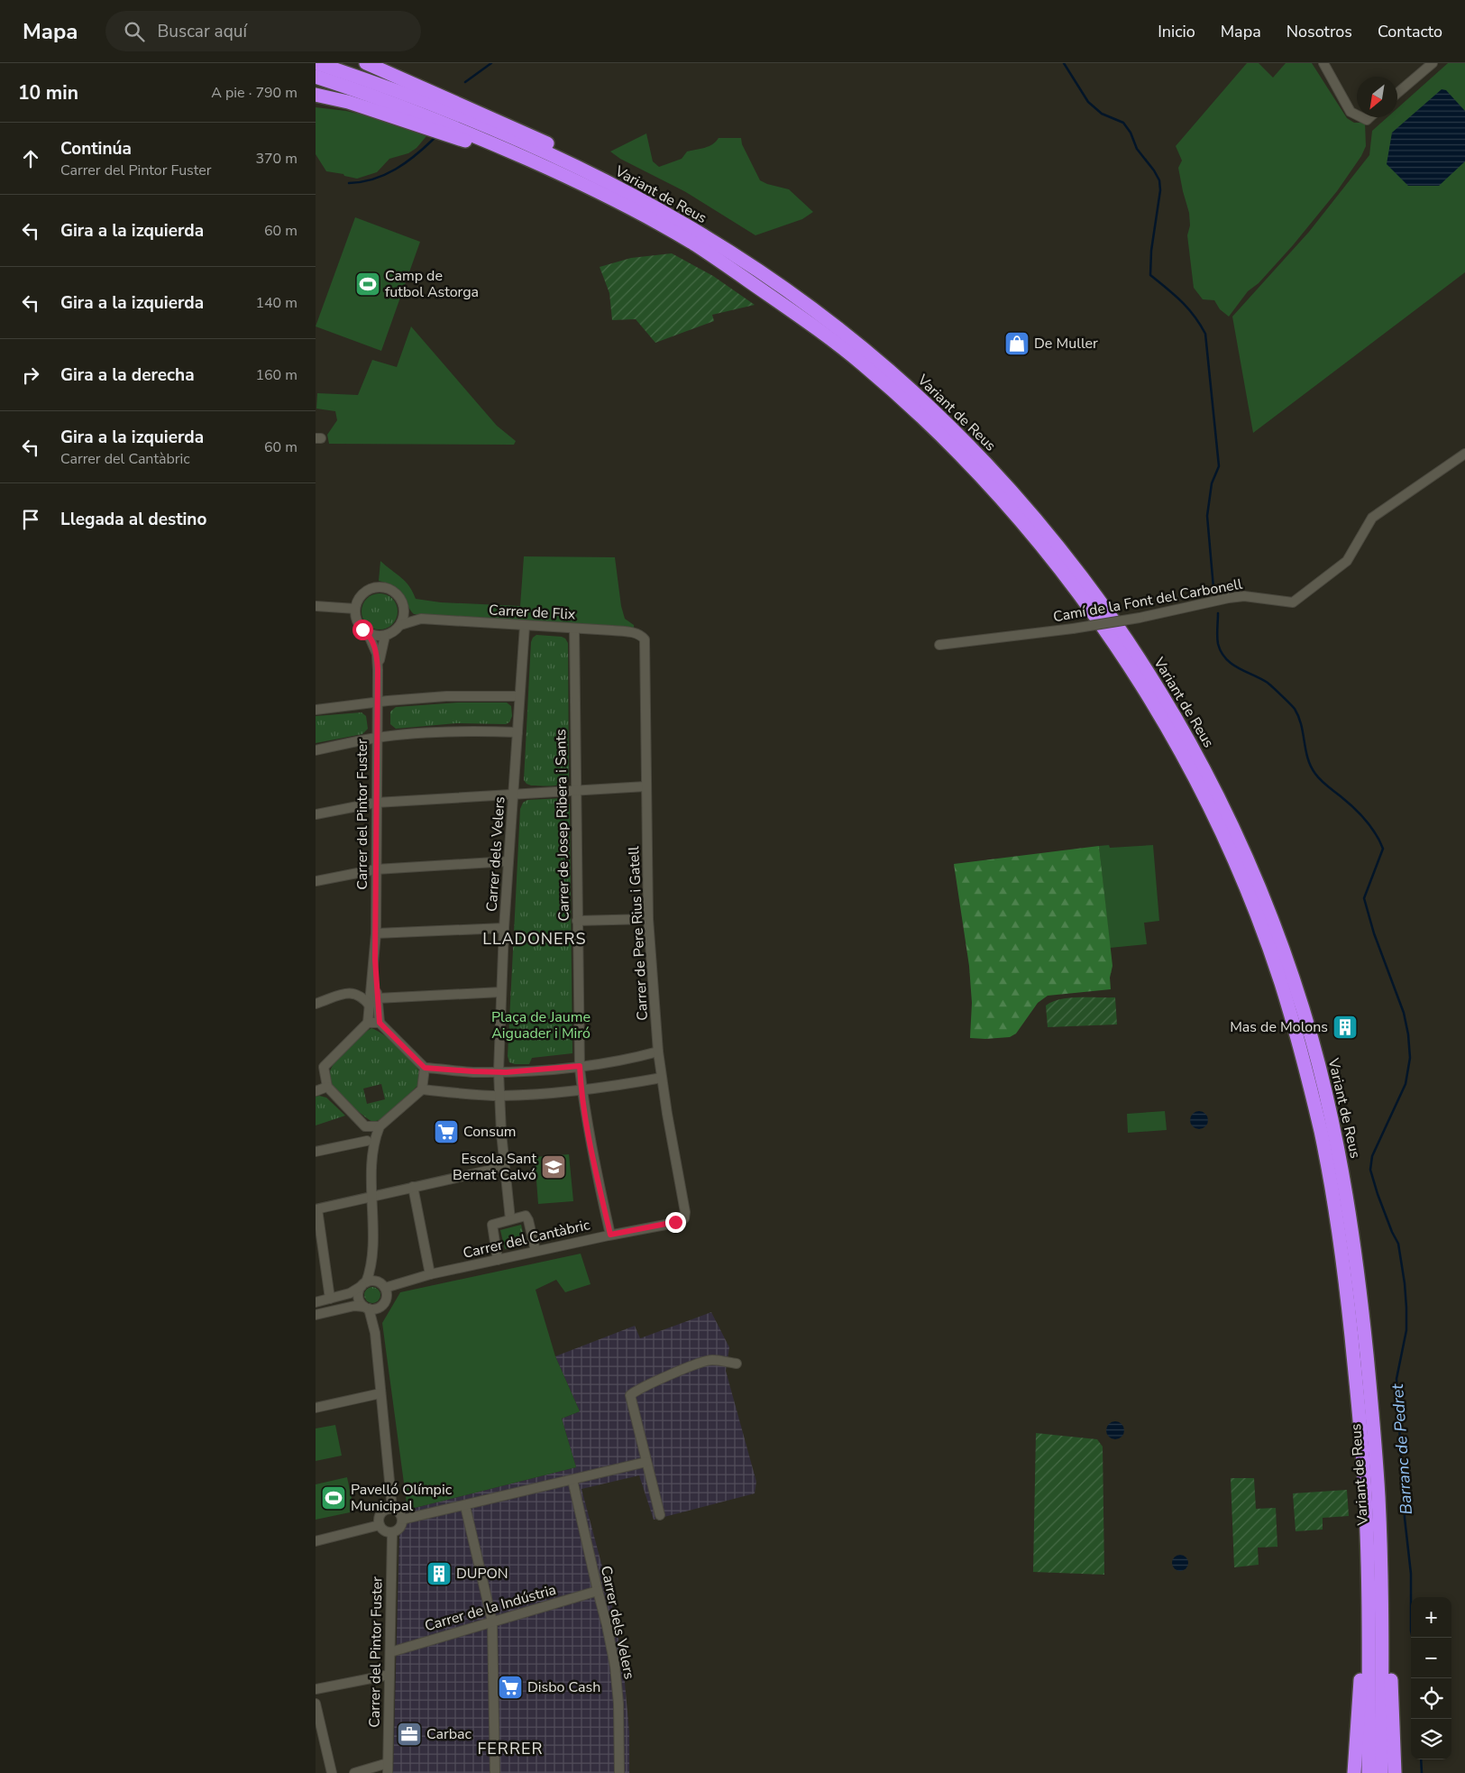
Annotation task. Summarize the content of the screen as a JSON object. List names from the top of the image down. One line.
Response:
{"streets":{"highway":["Variant de Reus"],"street":["Camí de la Font del Carbonell","Carrer de Flix","Carrer del Pintor Fuster","Carrer de Josep Ribera i Sants","Carrer dels Velers","Carrer de Pere Rius i Gatell","Carrer del Cantàbric","Carrer de la Indústria"]},"crossings":[["Carrer de Flix","Carrer del Pintor Fuster"],["Carrer de Flix","Carrer de Josep Ribera i Sants"],["Carrer de Flix","Carrer dels Velers"],["Carrer de Flix","Carrer de Pere Rius i Gatell"],["Carrer del Pintor Fuster","Carrer de la Indústria"],["Carrer de Josep Ribera i Sants","Carrer del Cantàbric"],["Carrer dels Velers","Carrer de la Indústria"],["Carrer de Pere Rius i Gatell","Carrer del Cantàbric"]],"districts":["LLADONERS","FERRER"],"water":["Barranc de Pedret"],"parks":["Plaça de Jaume Aiguader i Miró"],"places":{"sports":["Camp de futbol Astorga","Pavelló Olímpic Municipal"],"shop":["De Muller"],"building":["Mas de Molons","DUPON"],"supermarket":["Consum","Disbo Cash"],"school or university":["Escola Sant Bernat Calvó"],"office":["Carbac"]},"north":"bottom left","page":{"header":"Mapa","search":"Buscar aquí","nav":["Inicio","Mapa","Nosotros","Contacto"],"heading":["10 min","A pie · 790 m"],"list":[["Continúa","Carrer del Pintor Fuster","370 m"],["Gira a la izquierda","60 m"],["Gira a la izquierda","140 m"],["Gira a la derecha","160 m"],["Gira a la izquierda","Carrer del Cantàbric","60 m"],"Llegada al destino"],"map_buttons":["+","−"]}}
